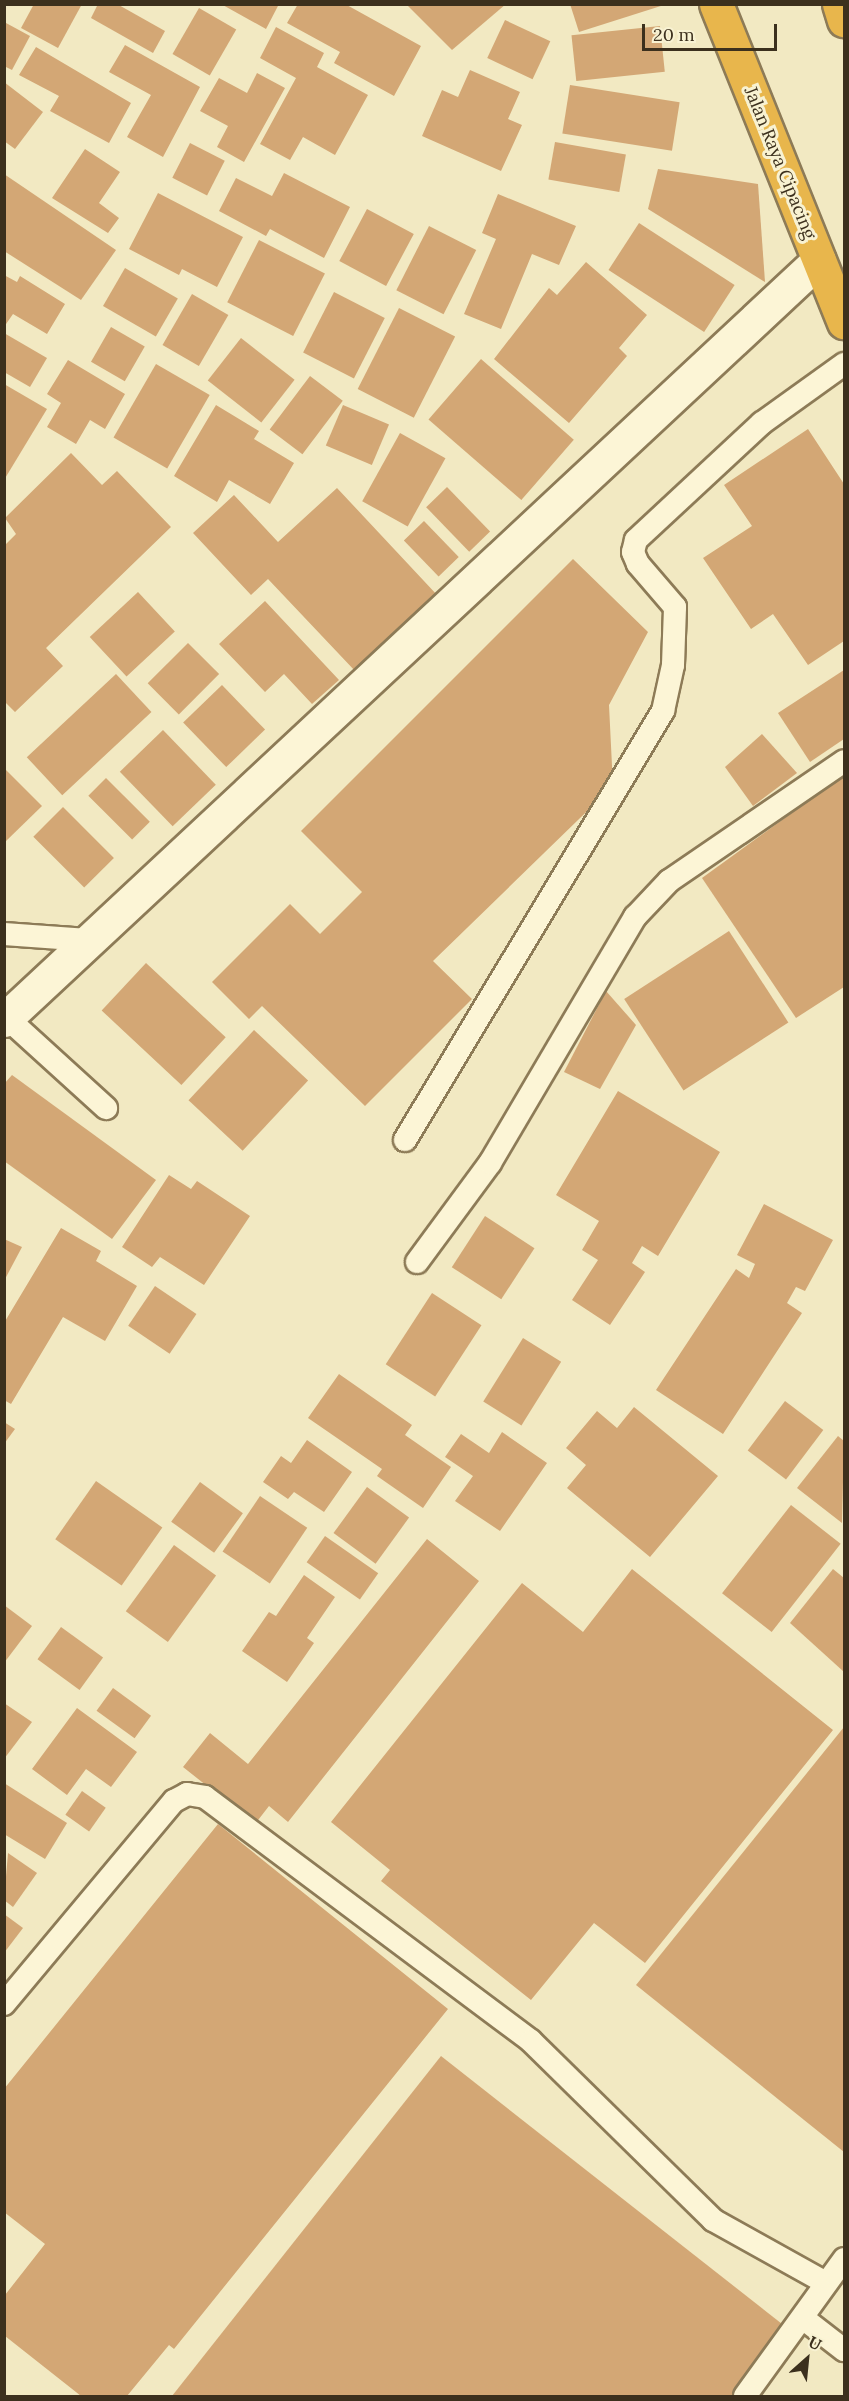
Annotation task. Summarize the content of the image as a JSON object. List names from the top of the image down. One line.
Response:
{"streets":{"highway":["Jalan Raya Cipacing"]},"scale_bar":"20 m","north":"top right"}
